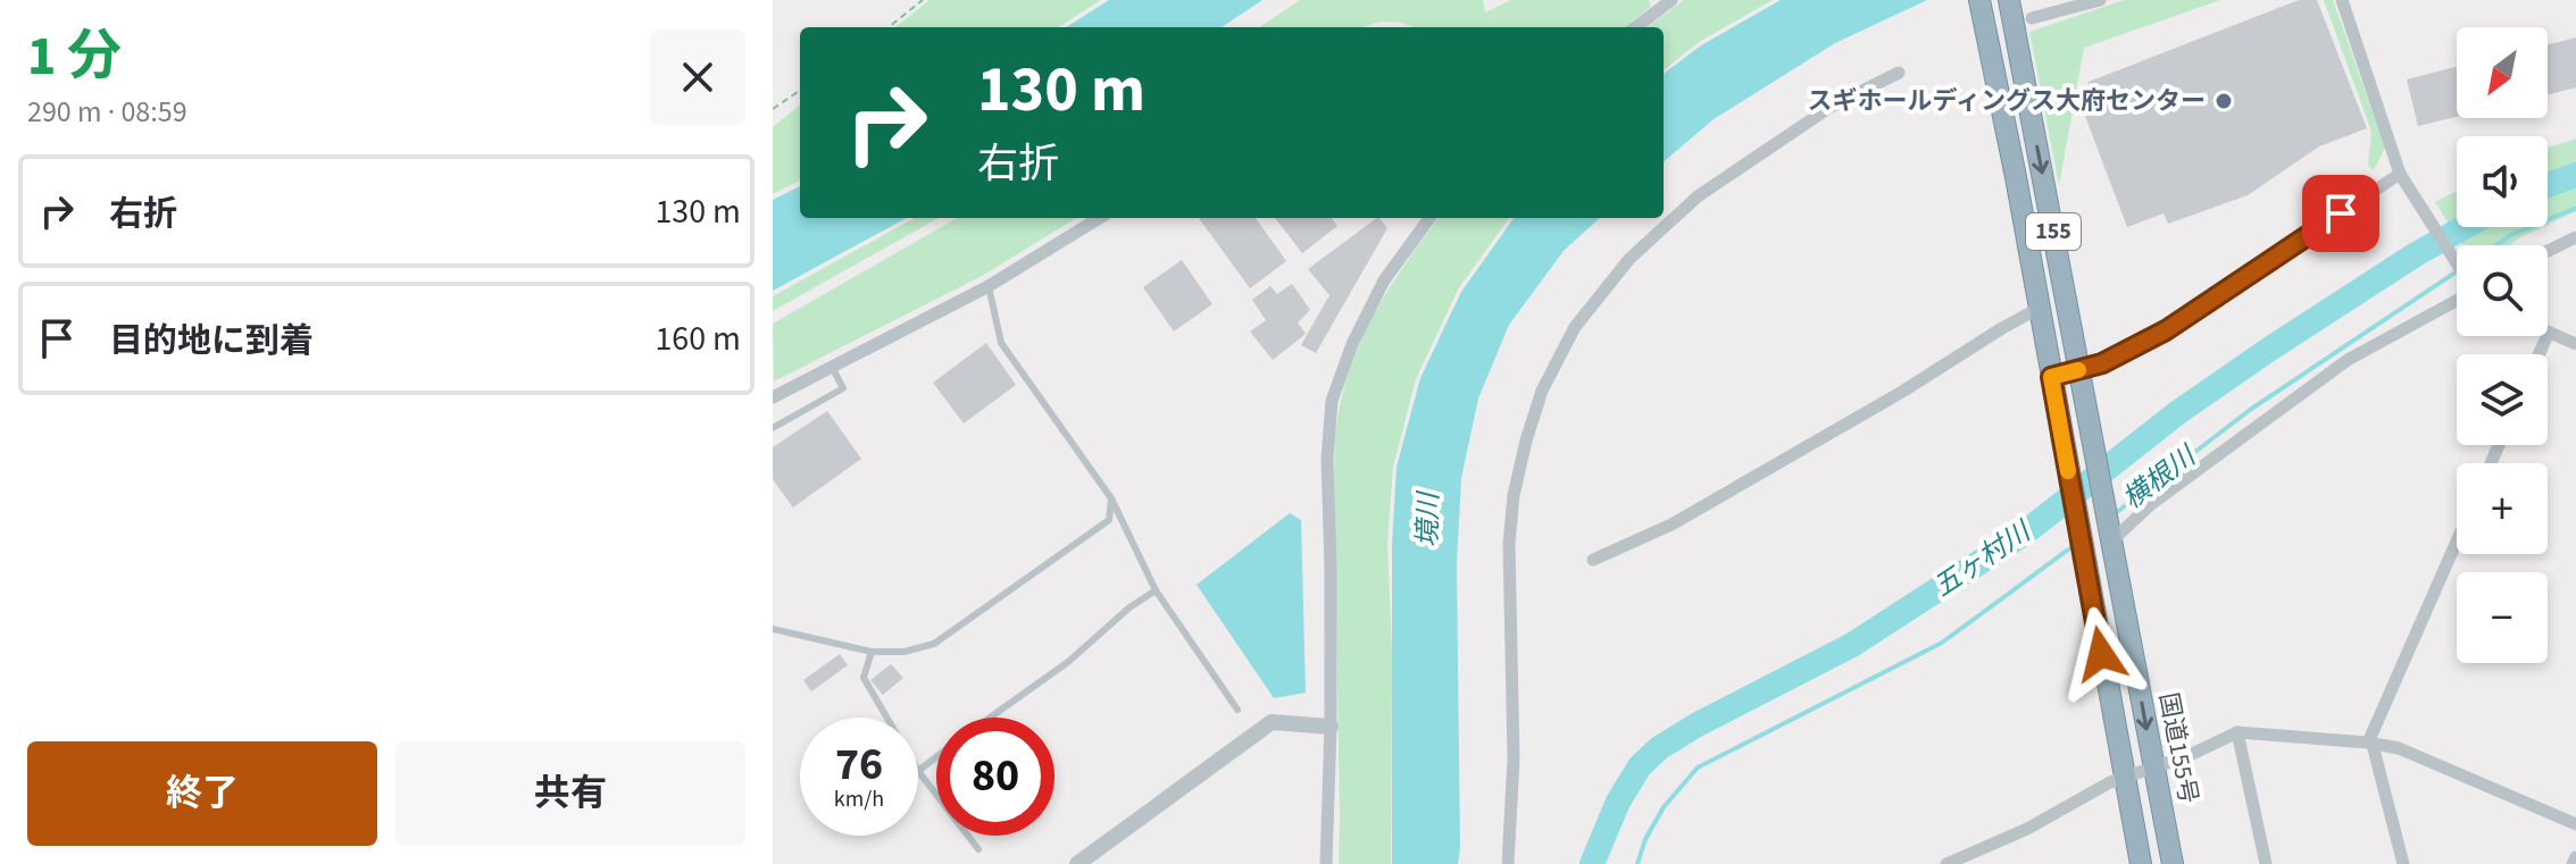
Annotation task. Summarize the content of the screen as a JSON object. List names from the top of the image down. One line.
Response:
{"streets":{"highway":["155","国道155号"]},"water":["横根川","境川","五ヶ村川"],"places":["スギホールディングス大府センター"],"north":"bottom left","page":{"heading":["1 分","290 m · 08:59"],"map_buttons":["+","−"],"turn":["130 m","右折"],"list":[{"name":"右折","value":"130 m"},{"name":"目的地に到着","value":"160 m"}],"speed":"76 km/h","limit":"80","buttons":["終了","共有"]}}
